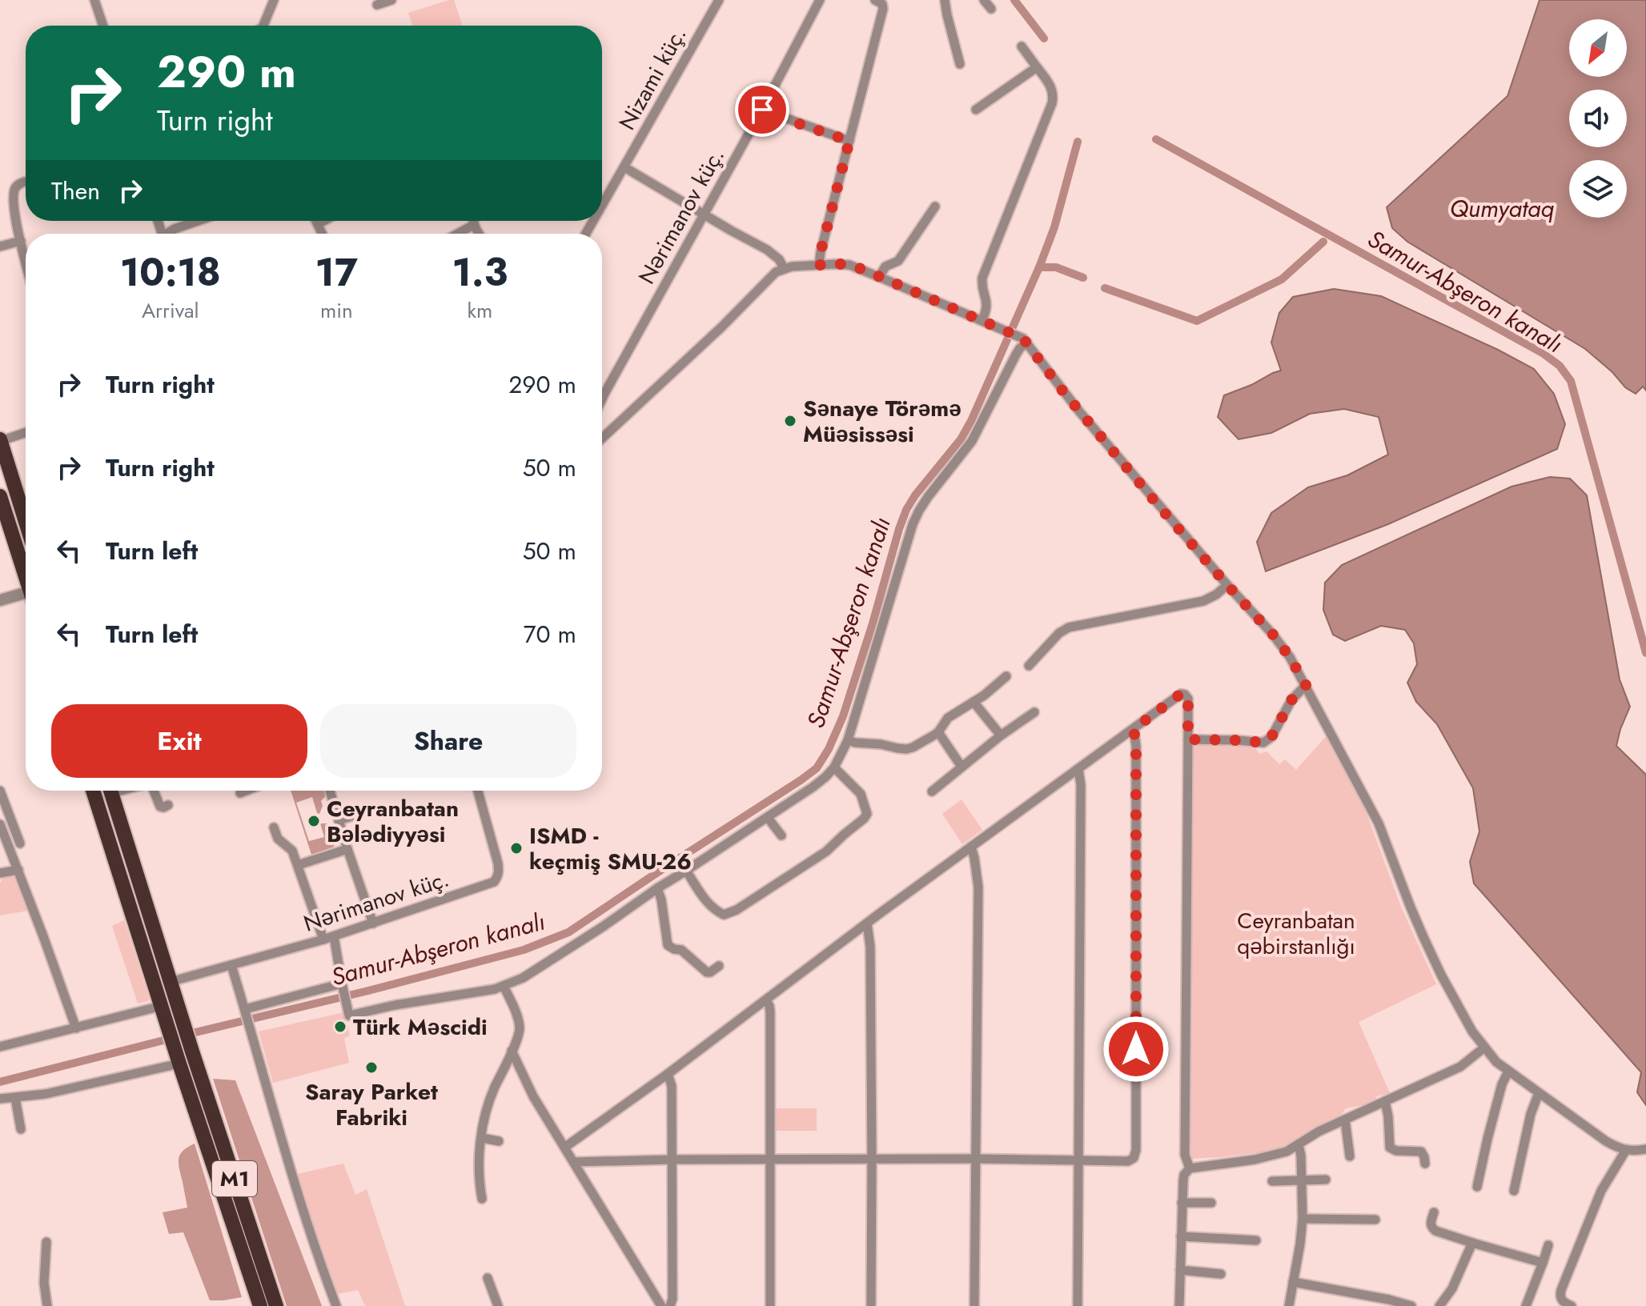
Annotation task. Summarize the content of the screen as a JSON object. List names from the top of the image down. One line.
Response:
{"streets":{"highway":["M1"],"street":["Nizami küç.","Nərimanov küç."]},"crossings":[["Nərimanov küç.","M1"]],"water":["Qumyataq","Samur-Abşeron kanalı"],"parks":["Ceyranbatan qəbirstanlığı"],"places":["Sənaye Törəmə Müəsissəsi","Ceyranbatan Bələdiyyəsi","ISMD - keçmiş SMU-26","Türk Məscidi","Saray Parket Fabriki"],"north":"bottom left","page":{"turn":["290 m","Turn right"],"then":"Then","eta":["10:18","Arrival","17","min","1.3","km"],"list":[{"name":"Turn right","value":"290 m"},{"name":"Turn right","value":"50 m"},{"name":"Turn left","value":"50 m"},{"name":"Turn left","value":"70 m"}],"buttons":["Exit","Share"]}}
